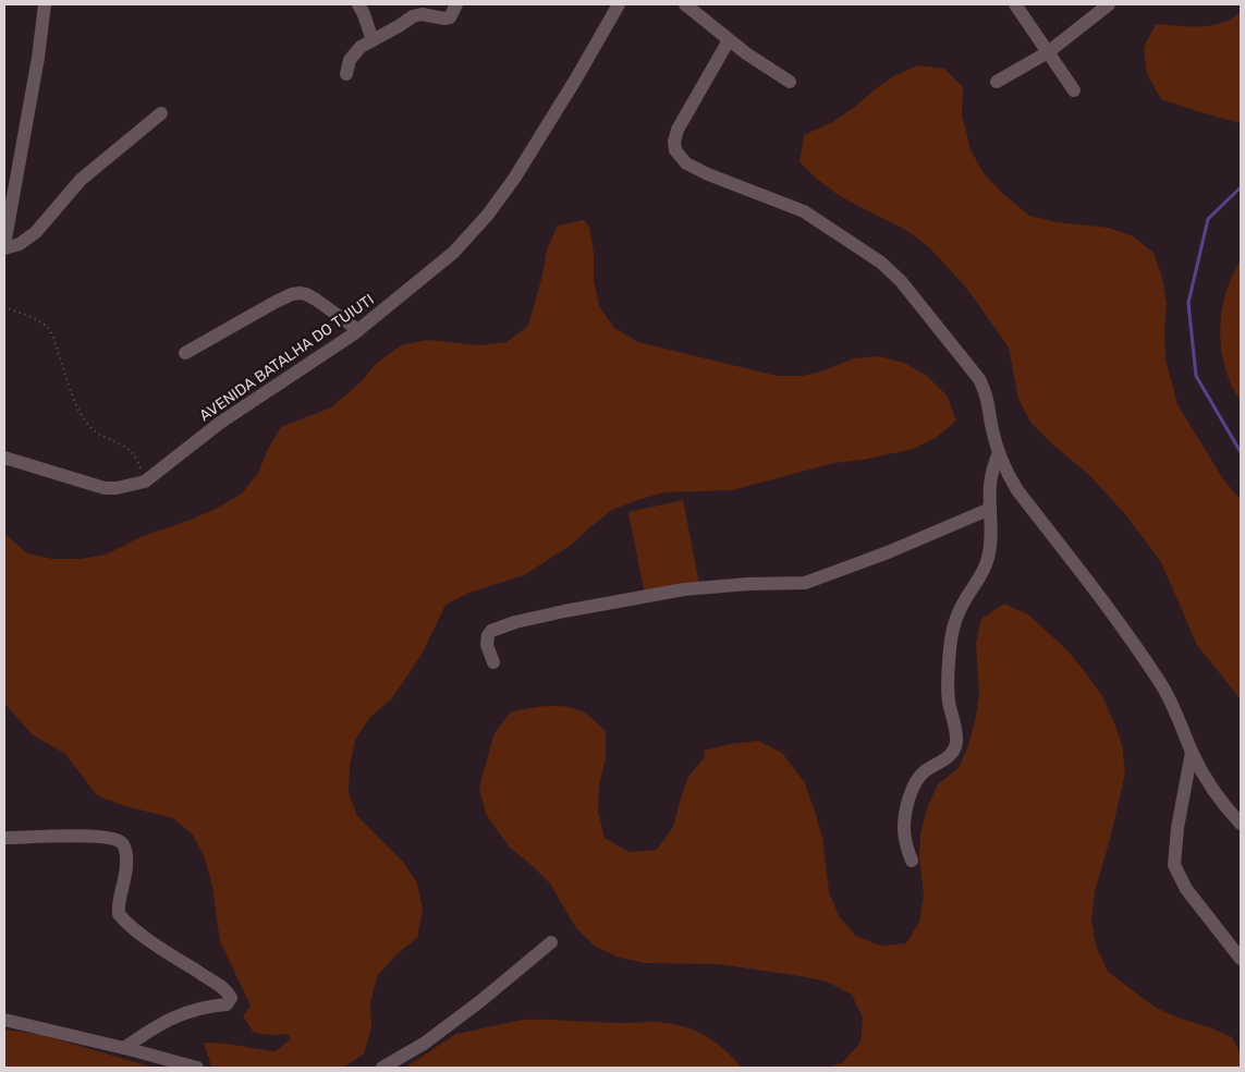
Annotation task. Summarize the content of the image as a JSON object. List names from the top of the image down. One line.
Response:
{"streets":{"street":["AVENIDA BATALHA DO TUIUTI"]}}
